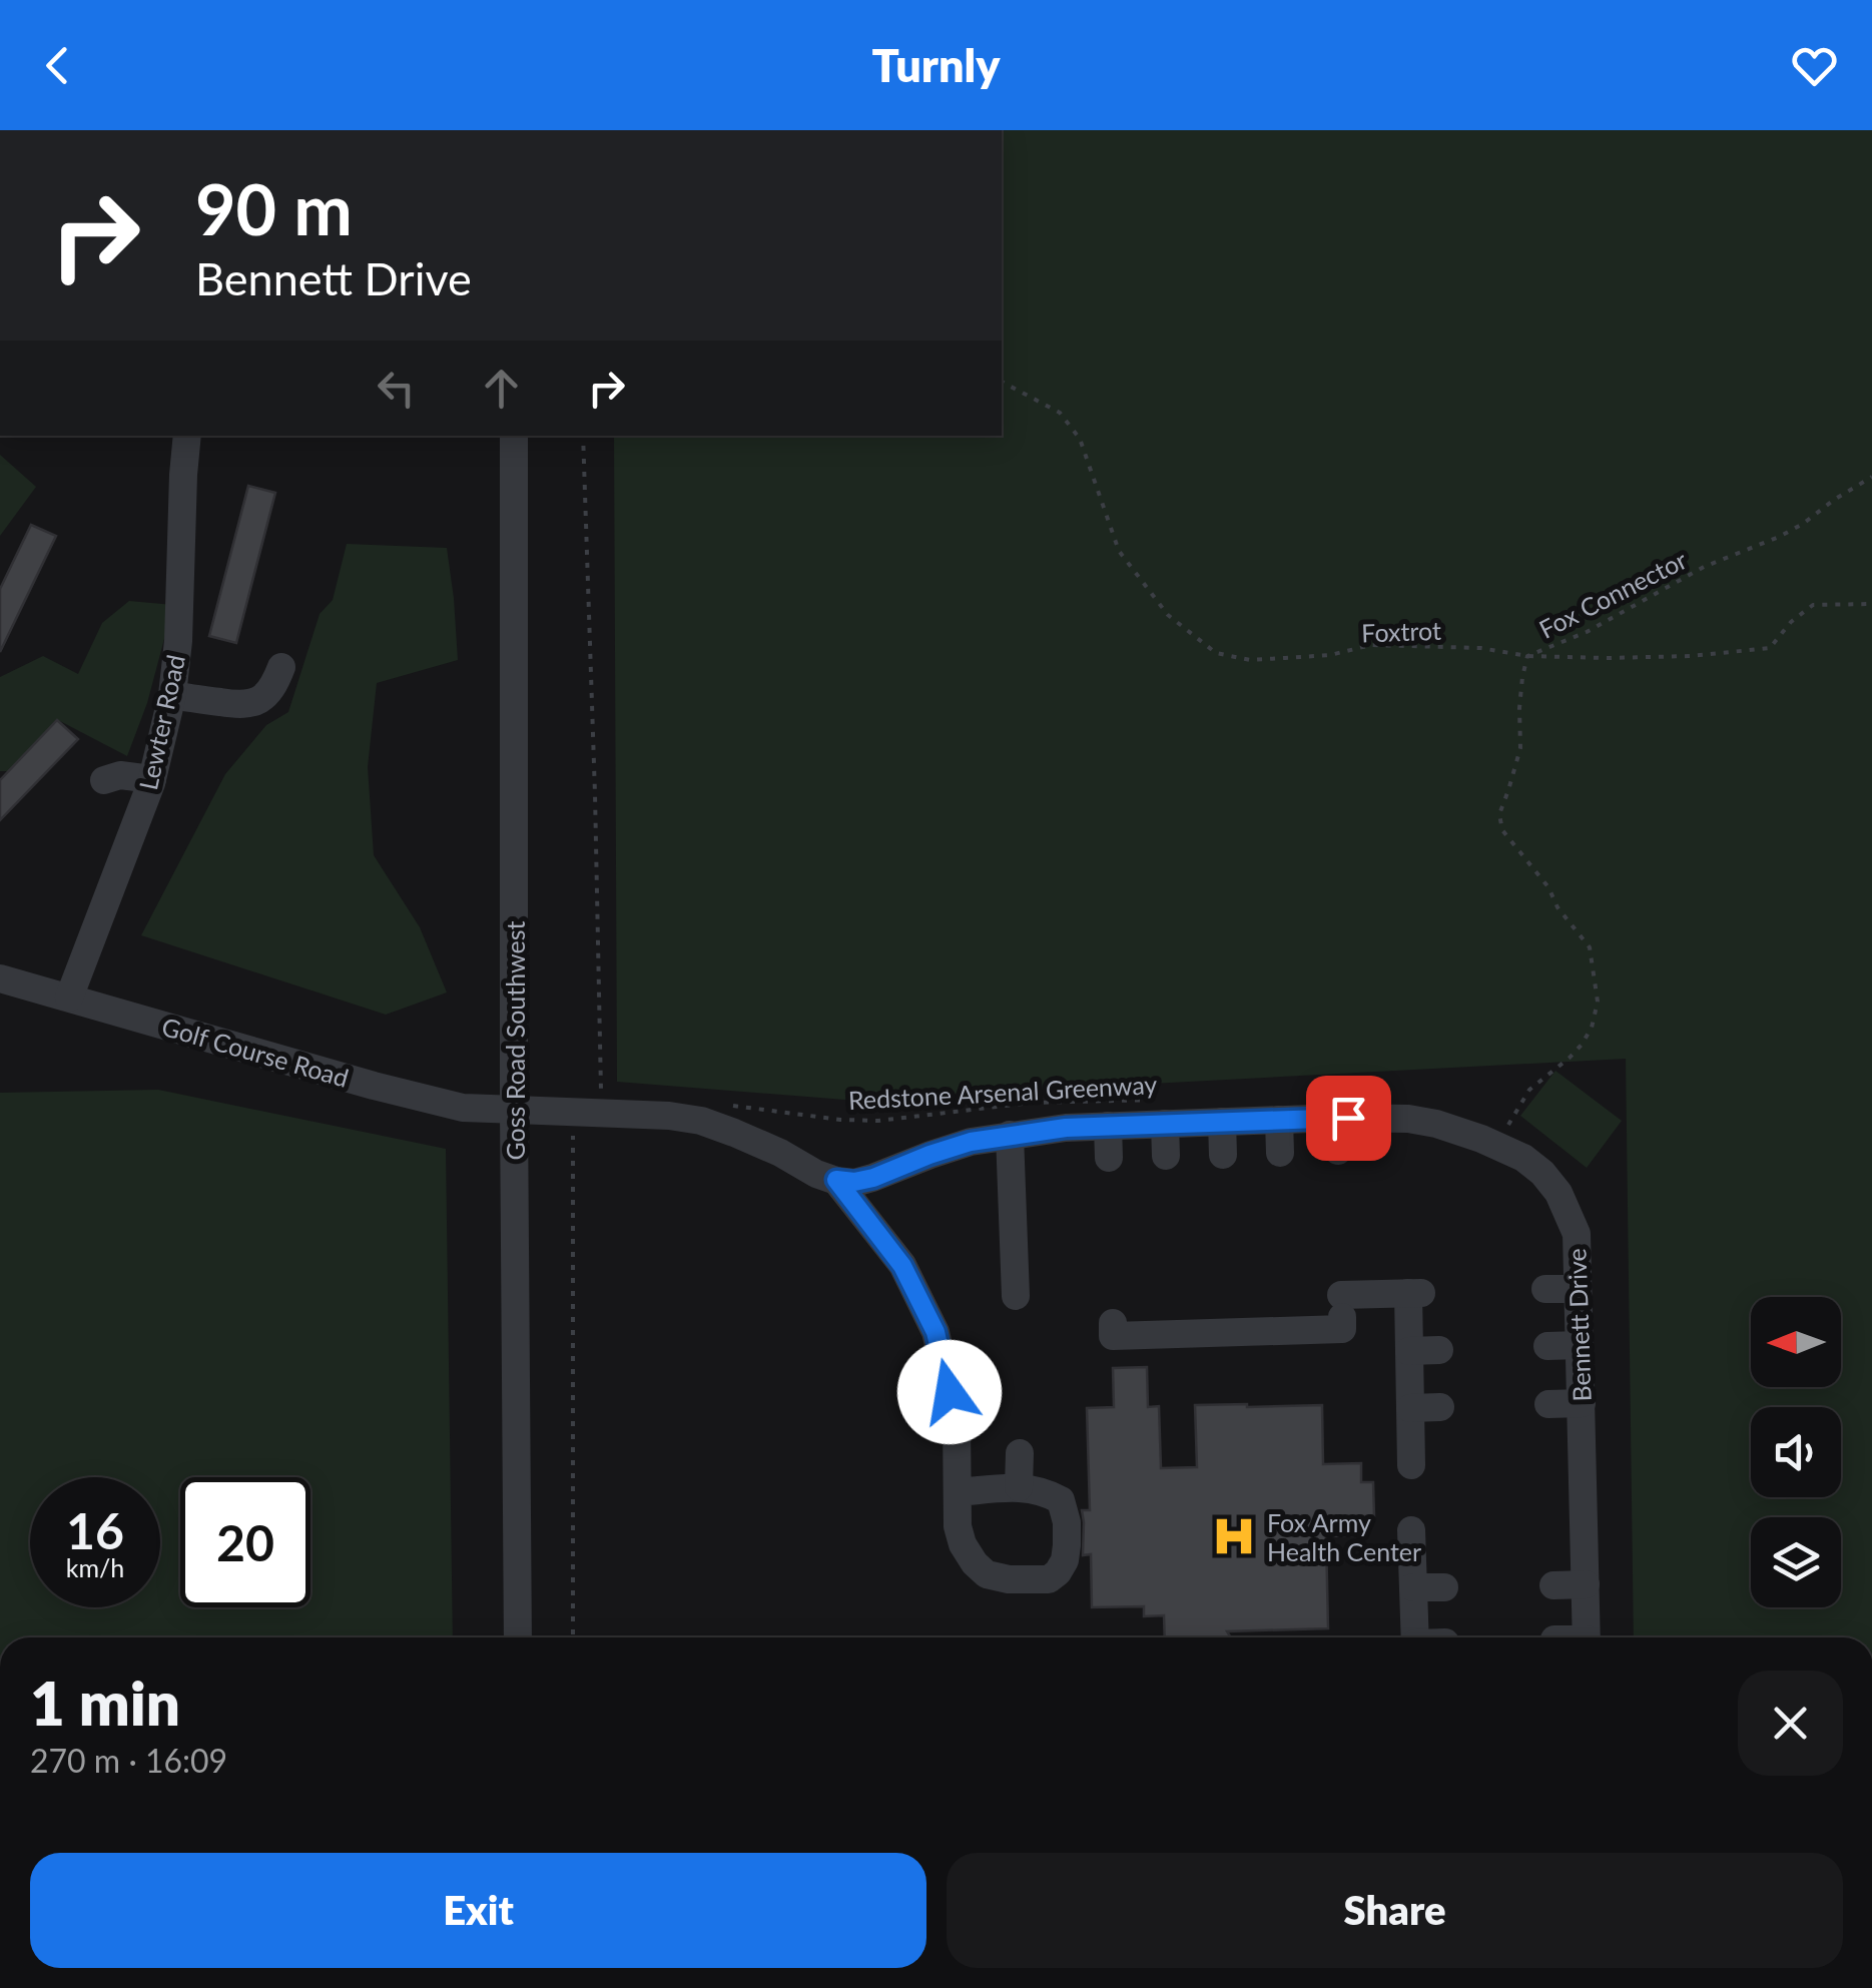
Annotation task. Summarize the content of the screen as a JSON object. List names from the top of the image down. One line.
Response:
{"streets":{"street":["Lewter Road","Goss Road Southwest","Golf Course Road","Bennett Drive"],"path":["Fox Connector","Foxtrot","Redstone Arsenal Greenway"]},"crossings":[["Fox Connector","Foxtrot"],["Lewter Road","Golf Course Road"],["Goss Road Southwest","Golf Course Road"],["Redstone Arsenal Greenway","Bennett Drive"]],"places":{"hospital":["Fox Army Health Center"]},"north":"left","page":{"header":"Turnly","turn":["90 m","Bennett Drive"],"speed":"16 km/h","limit":"20","heading":["1 min","270 m · 16:09"],"buttons":["Exit","Share"]}}
